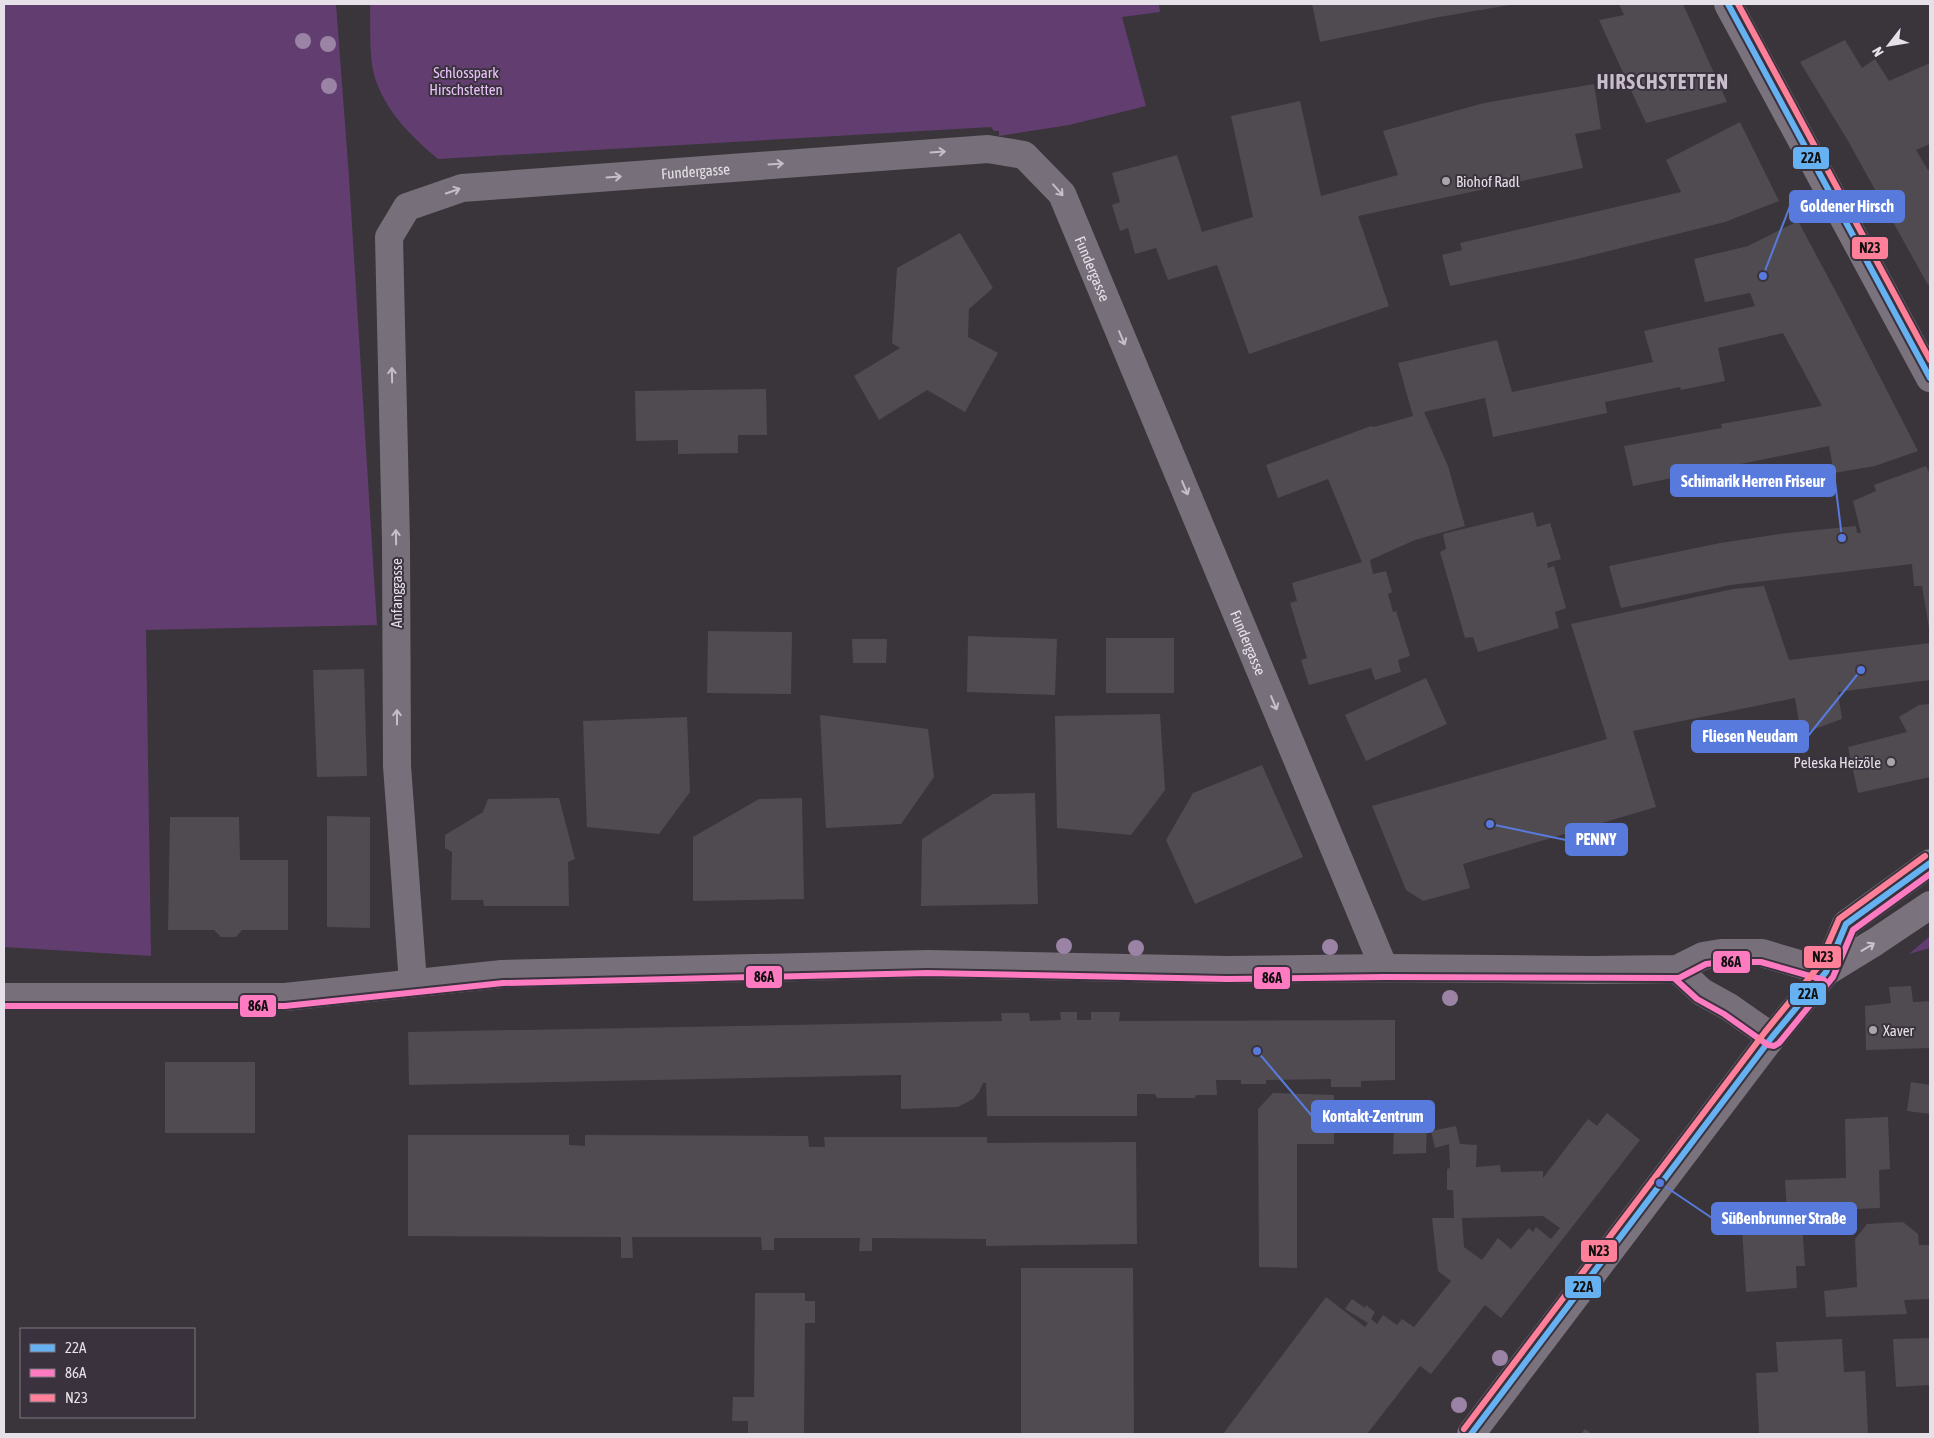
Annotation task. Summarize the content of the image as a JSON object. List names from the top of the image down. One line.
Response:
{"streets":{"street":["Fundergasse","Anfanggasse"]},"crossings":[["Fundergasse","Anfanggasse"]],"one_way":["Fundergasse","Anfanggasse"],"districts":["HIRSCHSTETTEN"],"parks":["Schlosspark Hirschstetten"],"places":["Biohof Radl","Goldener Hirsch","Schimarik Herren Friseur","Fliesen Neudam","Peleska Heizöle","PENNY","Xaver","Kontakt-Zentrum","Süßenbrunner Straße"],"lines":["transit line 22A","transit line N23","transit line 86A"],"legend":["22A","86A","N23"],"north":"bottom left"}
